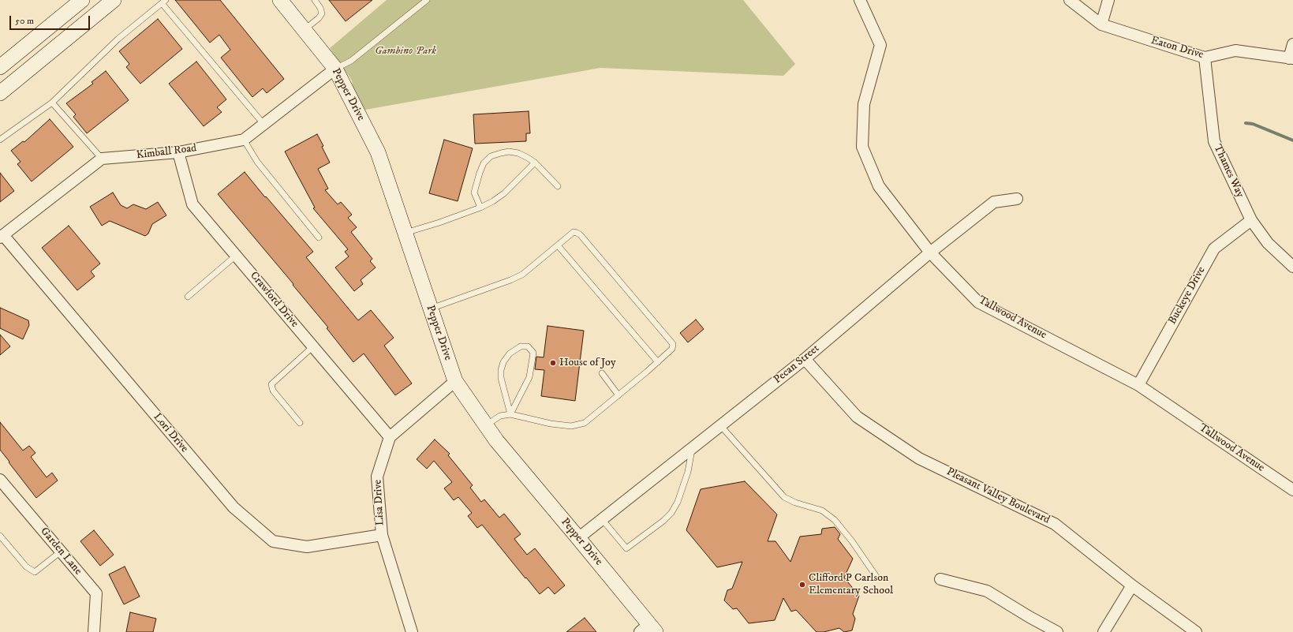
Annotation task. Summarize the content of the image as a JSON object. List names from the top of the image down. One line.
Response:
{"streets":{"street":["Eaton Drive","Pepper Drive","Kimball Road","Thames Way","Buckeye Drive","Crawford Drive","Tallwood Avenue","Pecan Street","Lori Drive","Pleasant Valley Boulevard","Lisa Drive","Garden Lane"]},"crossings":[["Eaton Drive","Thames Way"],["Pepper Drive","Kimball Road"],["Pepper Drive","Pecan Street"],["Kimball Road","Crawford Drive"],["Thames Way","Buckeye Drive"],["Buckeye Drive","Tallwood Avenue"],["Crawford Drive","Lisa Drive"],["Tallwood Avenue","Pecan Street"],["Pecan Street","Pleasant Valley Boulevard"],["Lori Drive","Lisa Drive"]],"parks":["Gambino Park"],"places":["House of Joy","Clifford P Carlson Elementary School"],"scale_bar":"50 m"}
